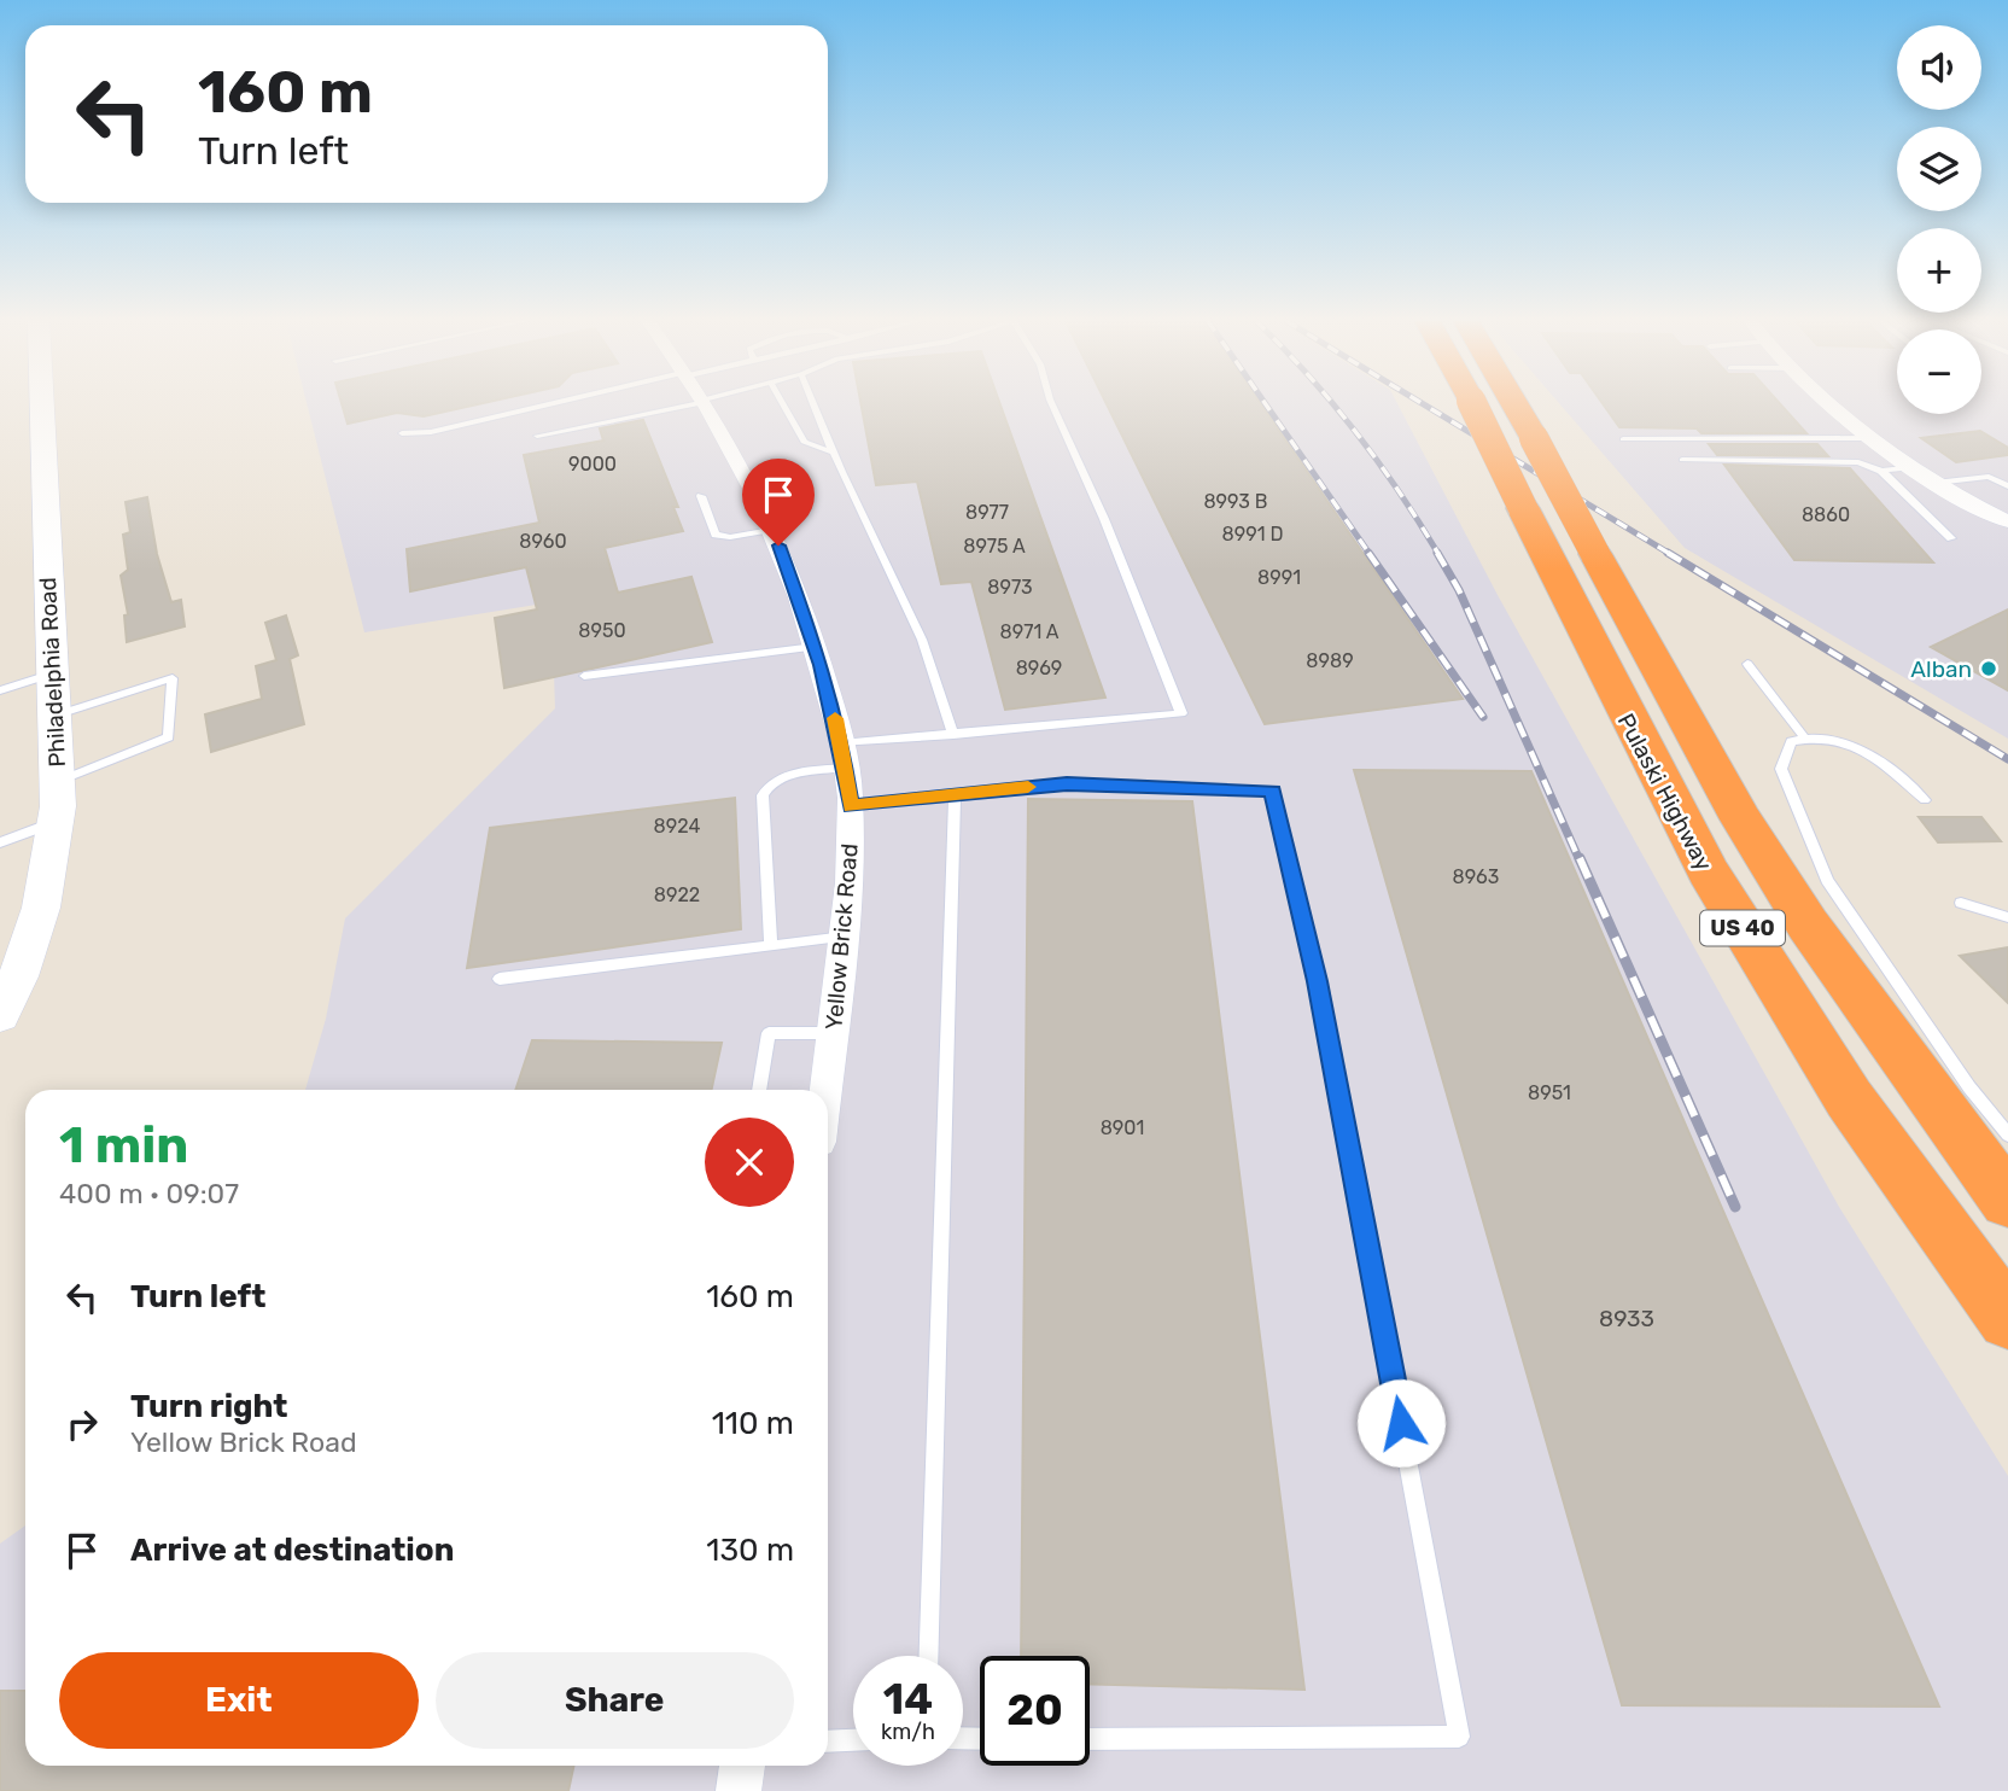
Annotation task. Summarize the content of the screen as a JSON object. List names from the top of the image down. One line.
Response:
{"streets":{"highway":["Pulaski Highway","US 40"],"main road":["Philadelphia Road"],"street":["Yellow Brick Road"]},"places":["Alban"],"house_numbers":["9000","8993 B","8977","8860","8991 D","8960","8975 A","8991","8973","8950","8971 A","8989","8969","8924","8963","8922","8951","8901","8933"],"page":{"map_buttons":["+","−"],"turn":["160 m","Turn left"],"heading":["1 min","400 m · 09:07"],"list":[{"name":"Turn left","value":"160 m"},{"name":"Turn right","note":"Yellow Brick Road","value":"110 m"},{"name":"Arrive at destination","value":"130 m"}],"buttons":["Exit","Share"],"speed":"14 km/h","limit":"20"}}
